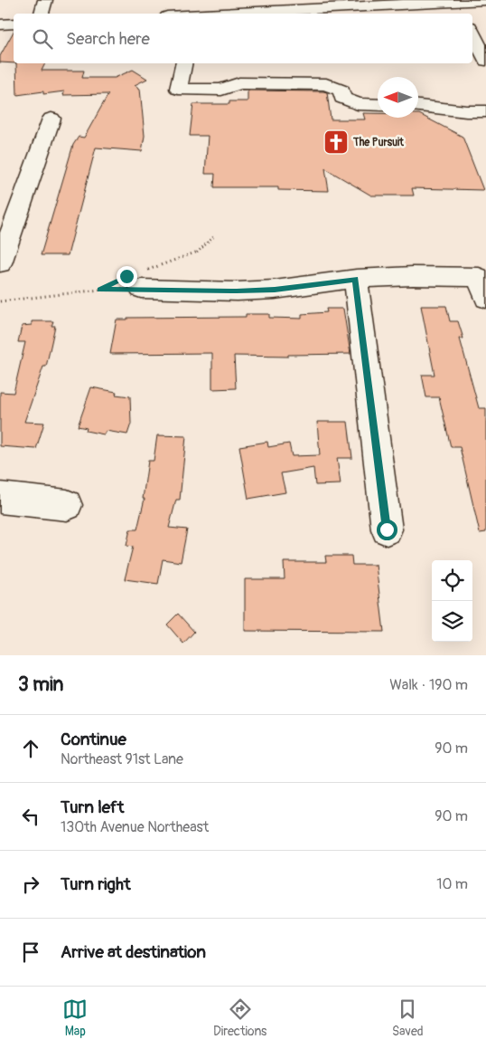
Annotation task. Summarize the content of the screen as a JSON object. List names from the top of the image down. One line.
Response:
{"places":{"church":["The Pursuit"]},"north":"left","page":{"search":"Search here","heading":["3 min","Walk · 190 m"],"list":[["Continue","Northeast 91st Lane","90 m"],["Turn left","130th Avenue Northeast","90 m"],["Turn right","10 m"],"Arrive at destination"],"nav":["Map","Directions","Saved"]}}
